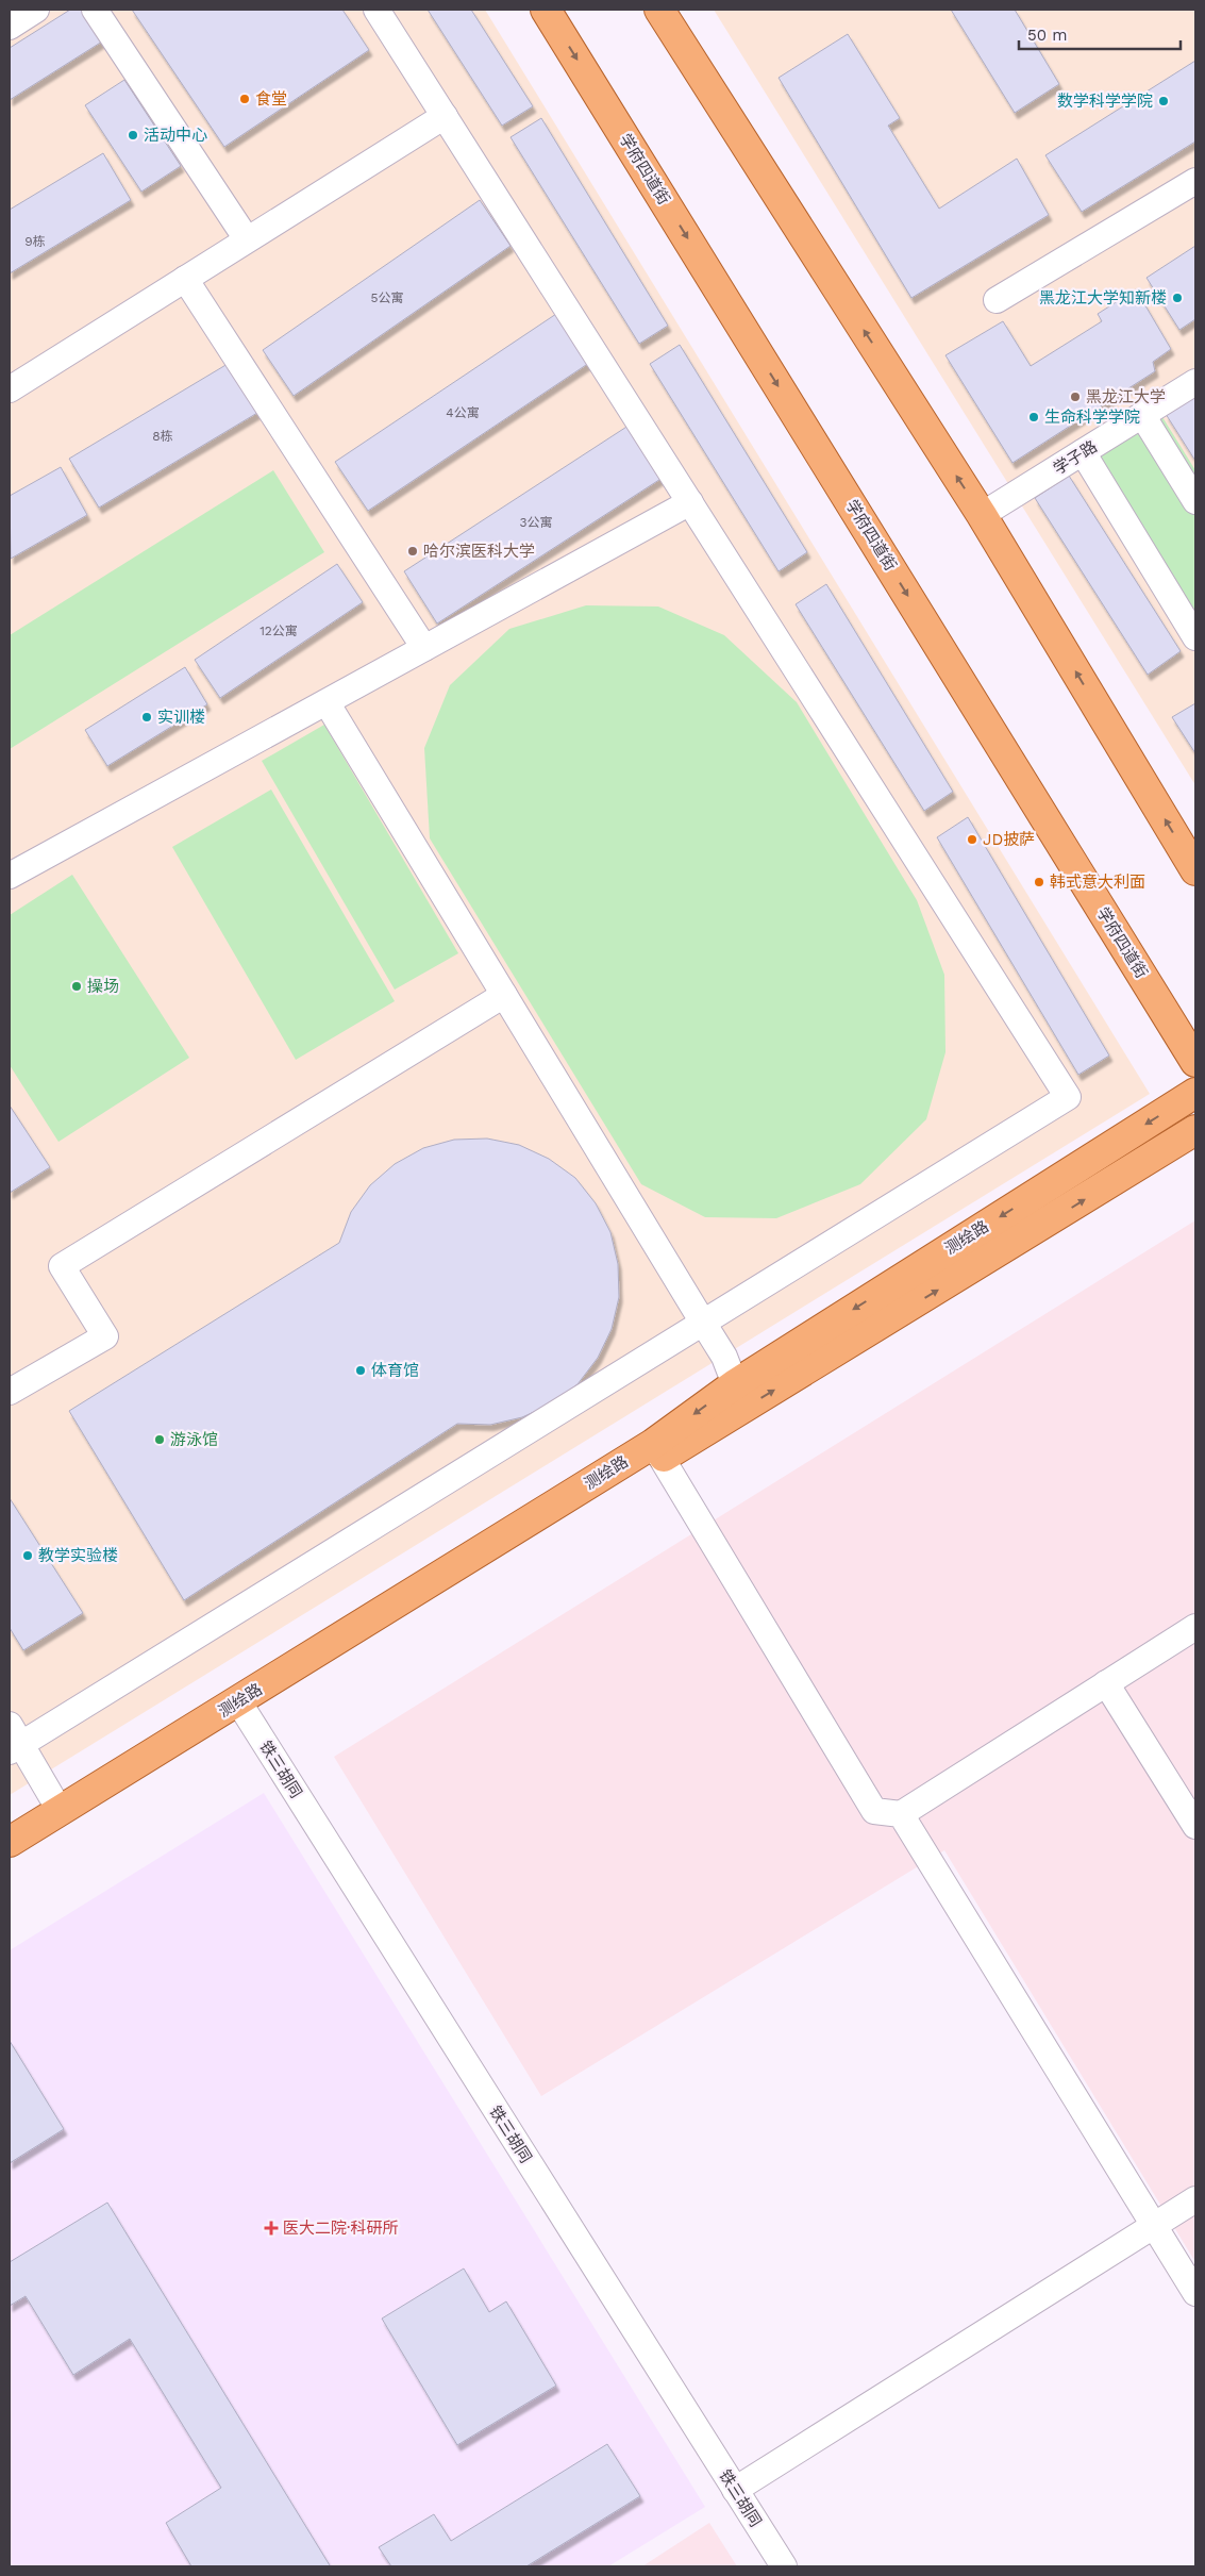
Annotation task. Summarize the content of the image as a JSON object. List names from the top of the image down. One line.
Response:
{"streets":{"main road":["学府四道街","测绘路"],"street":["学子路","铁三胡同"]},"crossings":[["测绘路","铁三胡同"]],"places":{"other":["食堂","数学科学学院","活动中心","黑龙江大学知新楼","黑龙江大学","生命科学学院","哈尔滨医科大学","实训楼","JD披萨","韩式意大利面","操场","体育馆","游泳馆","教学实验楼"],"health":["医大二院·科研所"]},"house_numbers":["9栋","5公寓","4公寓","8栋","3公寓","12公寓"],"scale_bar":"50 m"}
